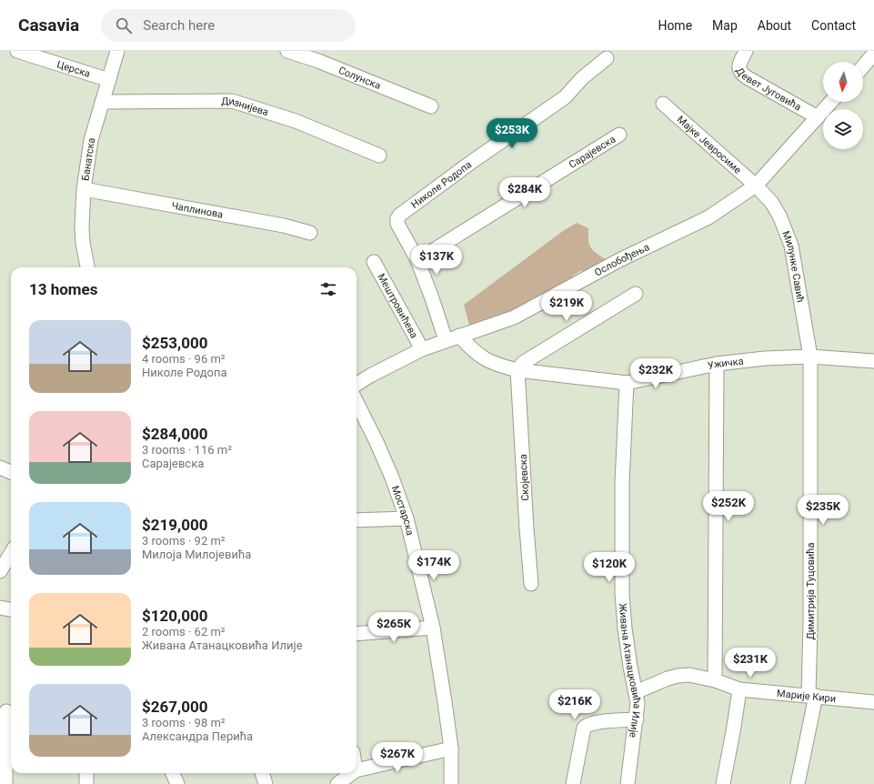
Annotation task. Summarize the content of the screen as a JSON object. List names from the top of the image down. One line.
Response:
{"streets":{"street":["Церска","Солунска","Девет Југовића","Дизнијева","Мајке Јевросиме","Сарајевска","Банатска","Николе Родопа","Чаплинова","Ослобођења","Милунке Савић","Мештровићева","Ужичка","Скојевска","Мостарска","Димитрија Туцовића","Живана Атанацковића Илије","Марије Кири"]},"crossings":[["Церска","Банатска"],["Девет Југовића","Ослобођења"],["Дизнијева","Банатска"],["Мајке Јевросиме","Ослобођења"],["Мајке Јевросиме","Милунке Савић"],["Сарајевска","Николе Родопа"],["Банатска","Чаплинова"],["Ослобођења","Милунке Савић"],["Ослобођења","Мештровићева"],["Ослобођења","Ужичка"],["Милунке Савић","Ужичка"],["Милунке Савић","Димитрија Туцовића"],["Ужичка","Скојевска"],["Ужичка","Димитрија Туцовића"],["Ужичка","Живана Атанацковића Илије"],["Димитрија Туцовића","Марије Кири"],["Живана Атанацковића Илије","Марије Кири"]],"north":"bottom","page":{"header":"Casavia","search":"Search here","nav":["Home","Map","About","Contact"],"price":["$253K","$284K","$137K","$219K","$232K","$252K","$235K","$174K","$120K","$265K","$231K","$216K","$267K"],"heading":"13 homes","list":[{"name":"$253,000","note":"4 rooms · 96 m² · Николе Родопа"},{"name":"$284,000","note":"3 rooms · 116 m² · Сарајевска"},{"name":"$219,000","note":"3 rooms · 92 m² · Милоја Милојевића"},{"name":"$120,000","note":"2 rooms · 62 m² · Живана Атанацковића Илије"},{"name":"$267,000","note":"3 rooms · 98 m² · Александра Перића"}]}}
